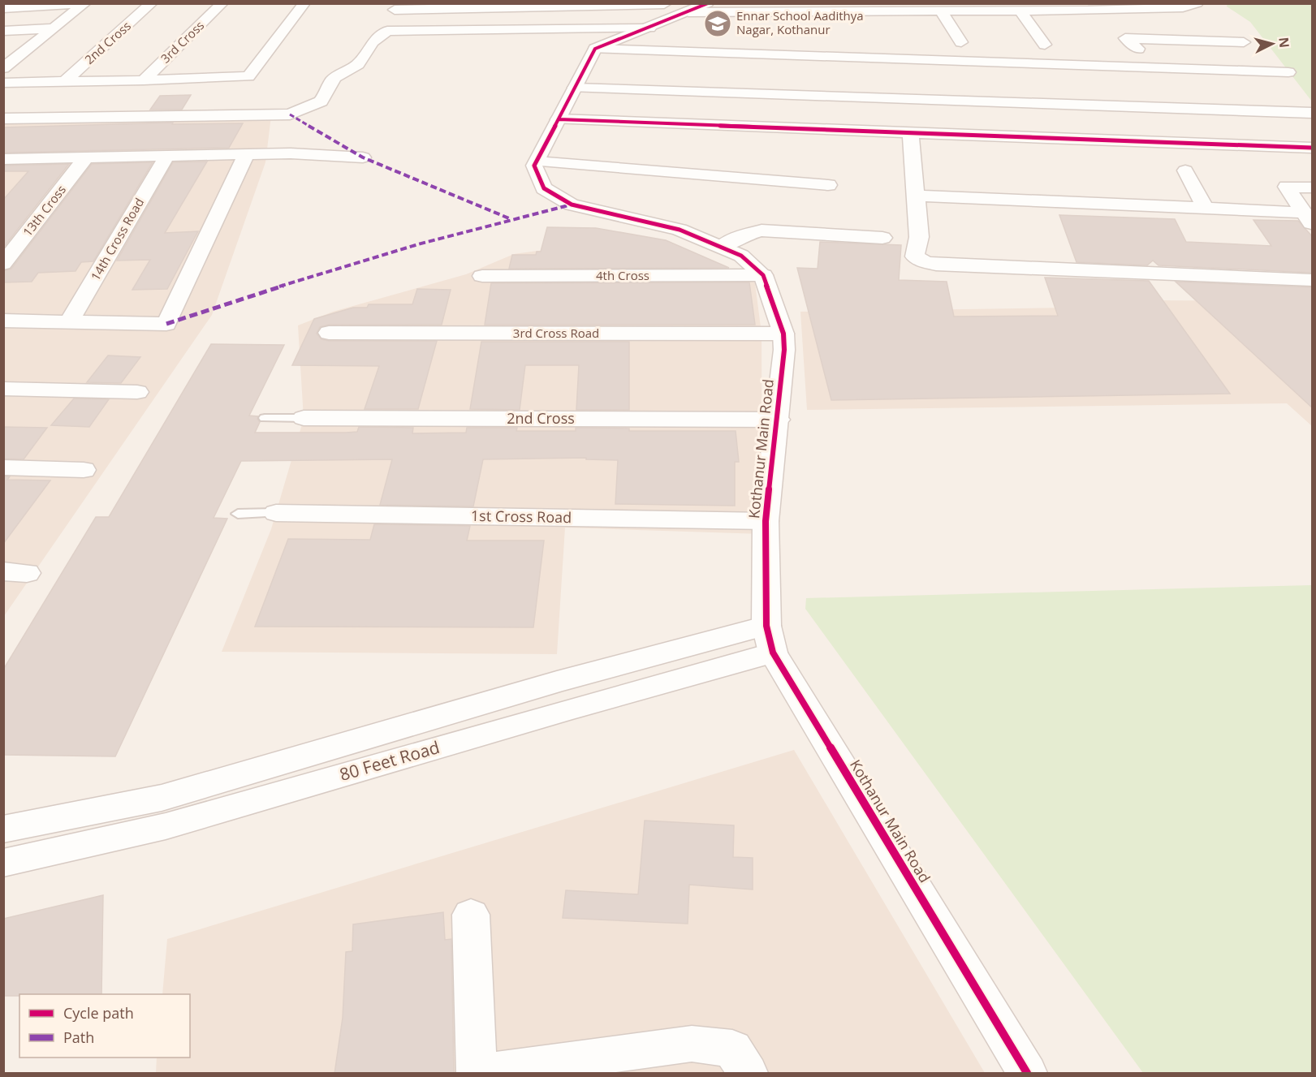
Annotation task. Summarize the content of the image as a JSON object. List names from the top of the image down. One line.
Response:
{"streets":{"street":["3rd Cross","2nd Cross","13th Cross","14th Cross Road","4th Cross","3rd Cross Road","Kothanur Main Road","1st Cross Road","80 Feet Road"]},"crossings":[["2nd Cross","Kothanur Main Road"],["4th Cross","Kothanur Main Road"],["3rd Cross Road","Kothanur Main Road"],["Kothanur Main Road","1st Cross Road"],["Kothanur Main Road","80 Feet Road"]],"places":{"school or university":["Ennar School Aadithya Nagar, Kothanur"]},"legend":["Cycle path","Path"],"north":"right"}
